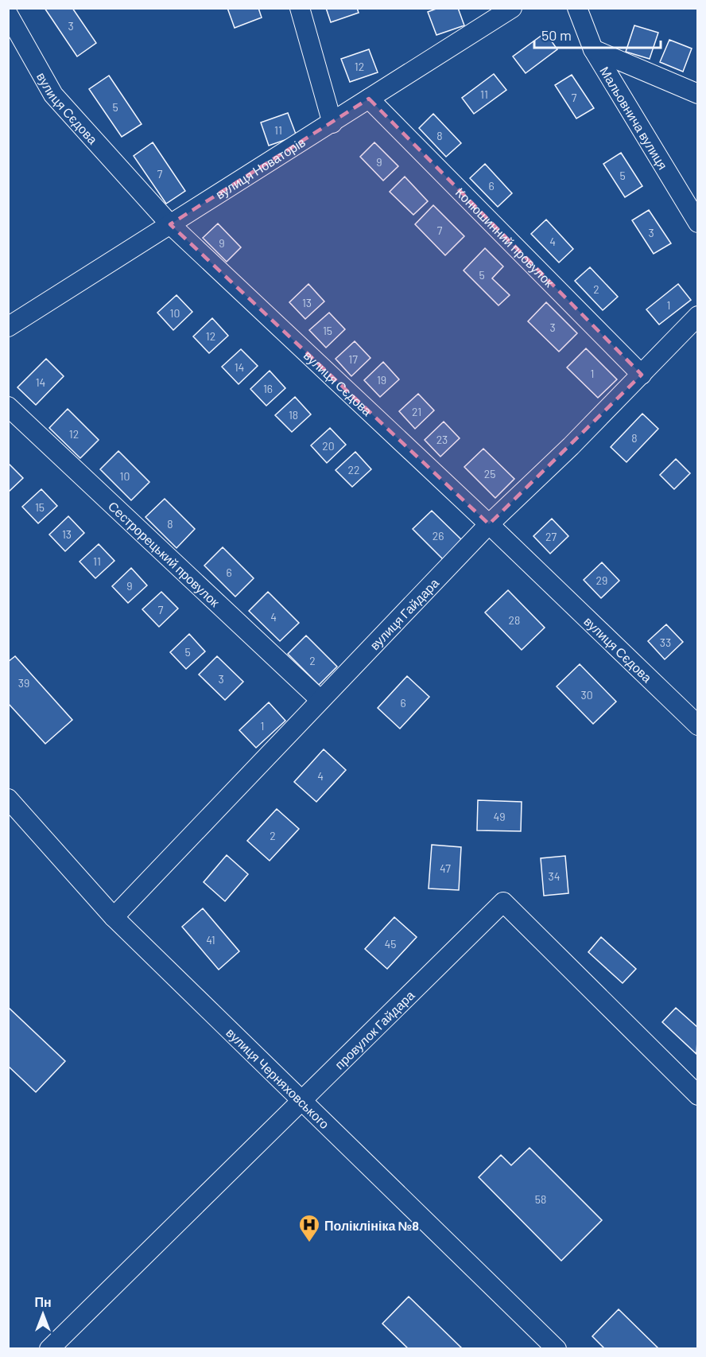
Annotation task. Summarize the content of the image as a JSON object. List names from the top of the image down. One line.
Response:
{"streets":{"street":["вулиця Сєдова","Мальовнича вулиця","вулиця Новаторів","Конюшинний провулок","Сестрорецький провулок","вулиця Гайдара","провулок Гайдара","вулиця Черняховського"]},"crossings":[["вулиця Сєдова","вулиця Новаторів"],["вулиця Сєдова","вулиця Гайдара"],["вулиця Новаторів","Конюшинний провулок"],["Конюшинний провулок","вулиця Гайдара"],["Сестрорецький провулок","вулиця Гайдара"],["вулиця Гайдара","вулиця Черняховського"],["провулок Гайдара","вулиця Черняховського"]],"places":{"hospital":["Поліклініка №8"]},"house_numbers":["3","12","11","7","5","11","8","9","7","5","6","7","3","4","9","5","2","13","1","10","3","15","12","17","14","1","19","14","16","21","18","12","8","23","20","22","25","10","15","8","13","26","27","11","6","29","9","7","4","28","33","5","2","3","39","30","6","1","4","49","2","47","34","41","45","58"],"scale_bar":"50 m","north":"top"}
